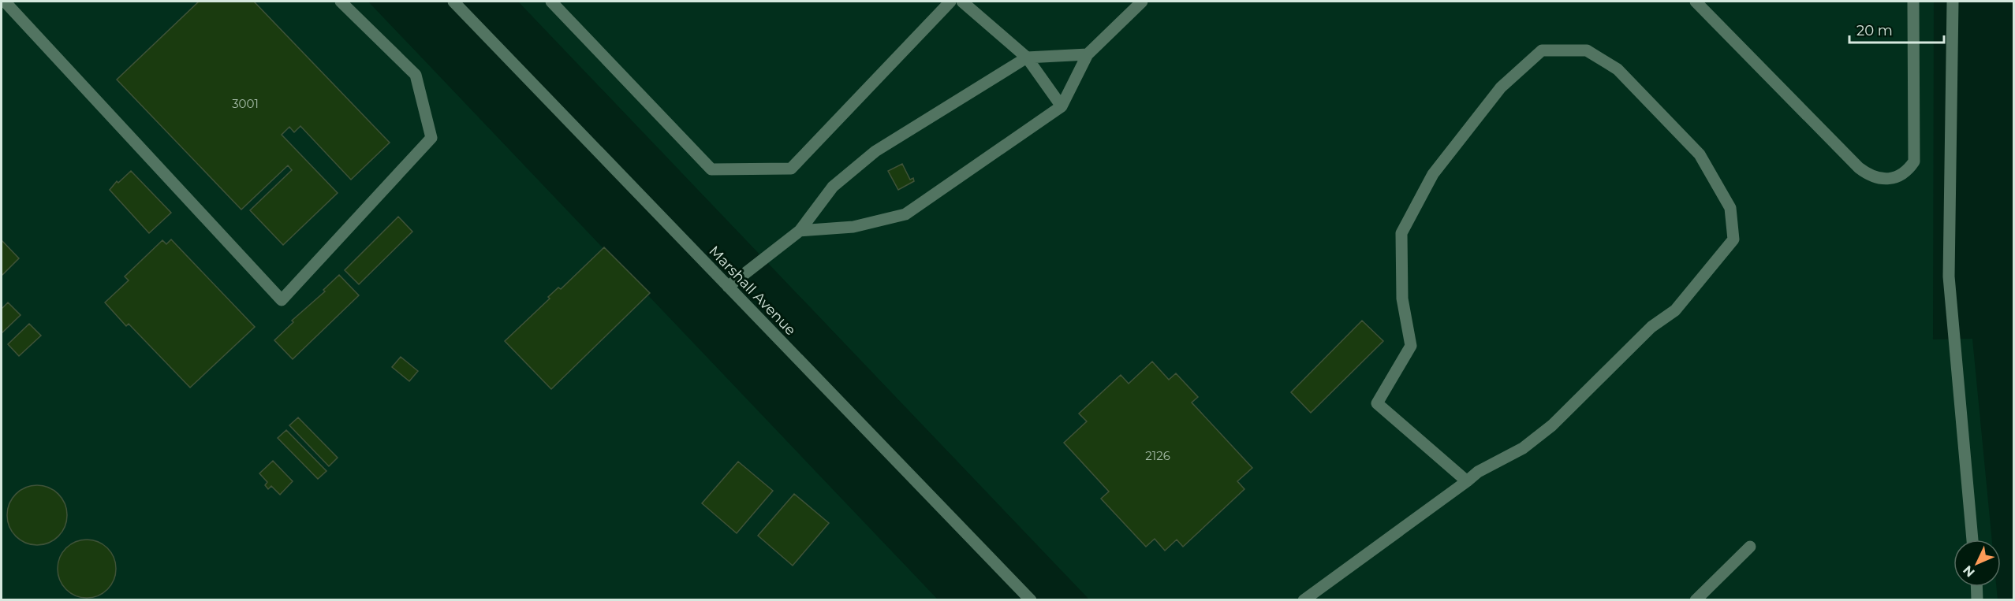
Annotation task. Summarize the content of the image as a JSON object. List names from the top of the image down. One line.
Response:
{"streets":{"street":["Marshall Avenue"]},"house_numbers":["3001","2126"],"scale_bar":"20 m","north":"bottom left"}
